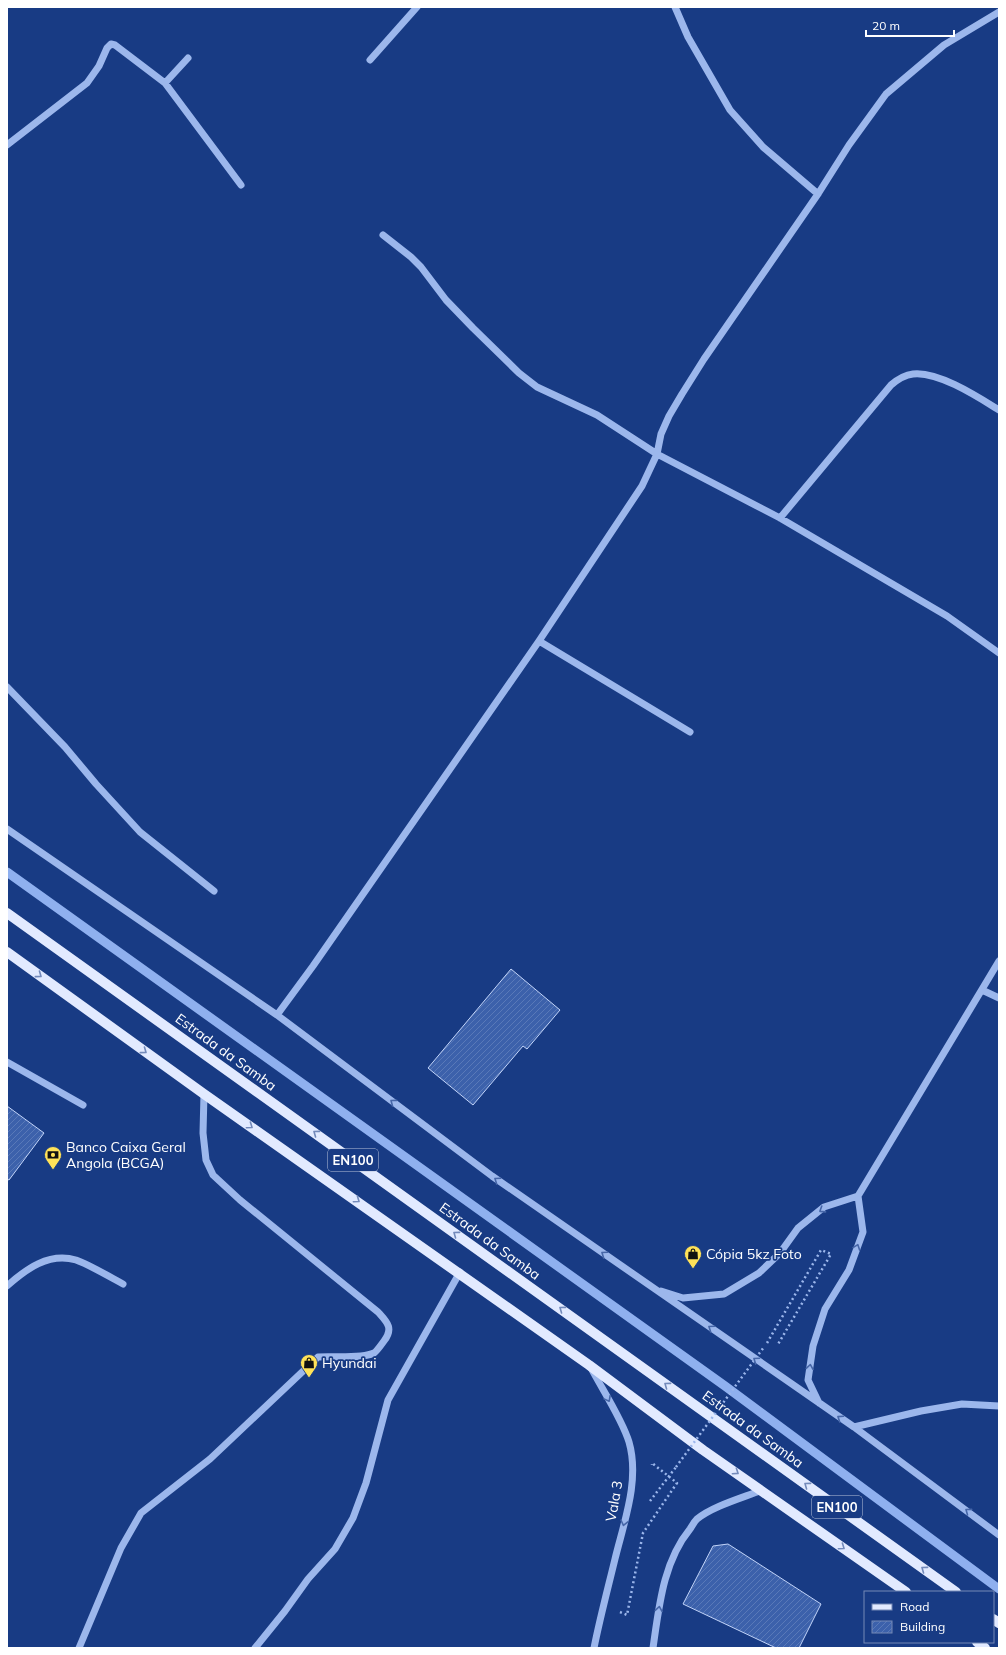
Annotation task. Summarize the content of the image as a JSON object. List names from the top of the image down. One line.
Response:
{"streets":{"main road":["Estrada da Samba","EN100"],"street":["Vala 3"]},"crossings":[["EN100","Vala 3"]],"one_way":["Vala 3"],"places":{"bank":["Banco Caixa Geral Angola (BCGA)"],"shop":["Cópia 5kz Foto","Hyundai"]},"legend":["Road","Building"],"scale_bar":"20 m"}
